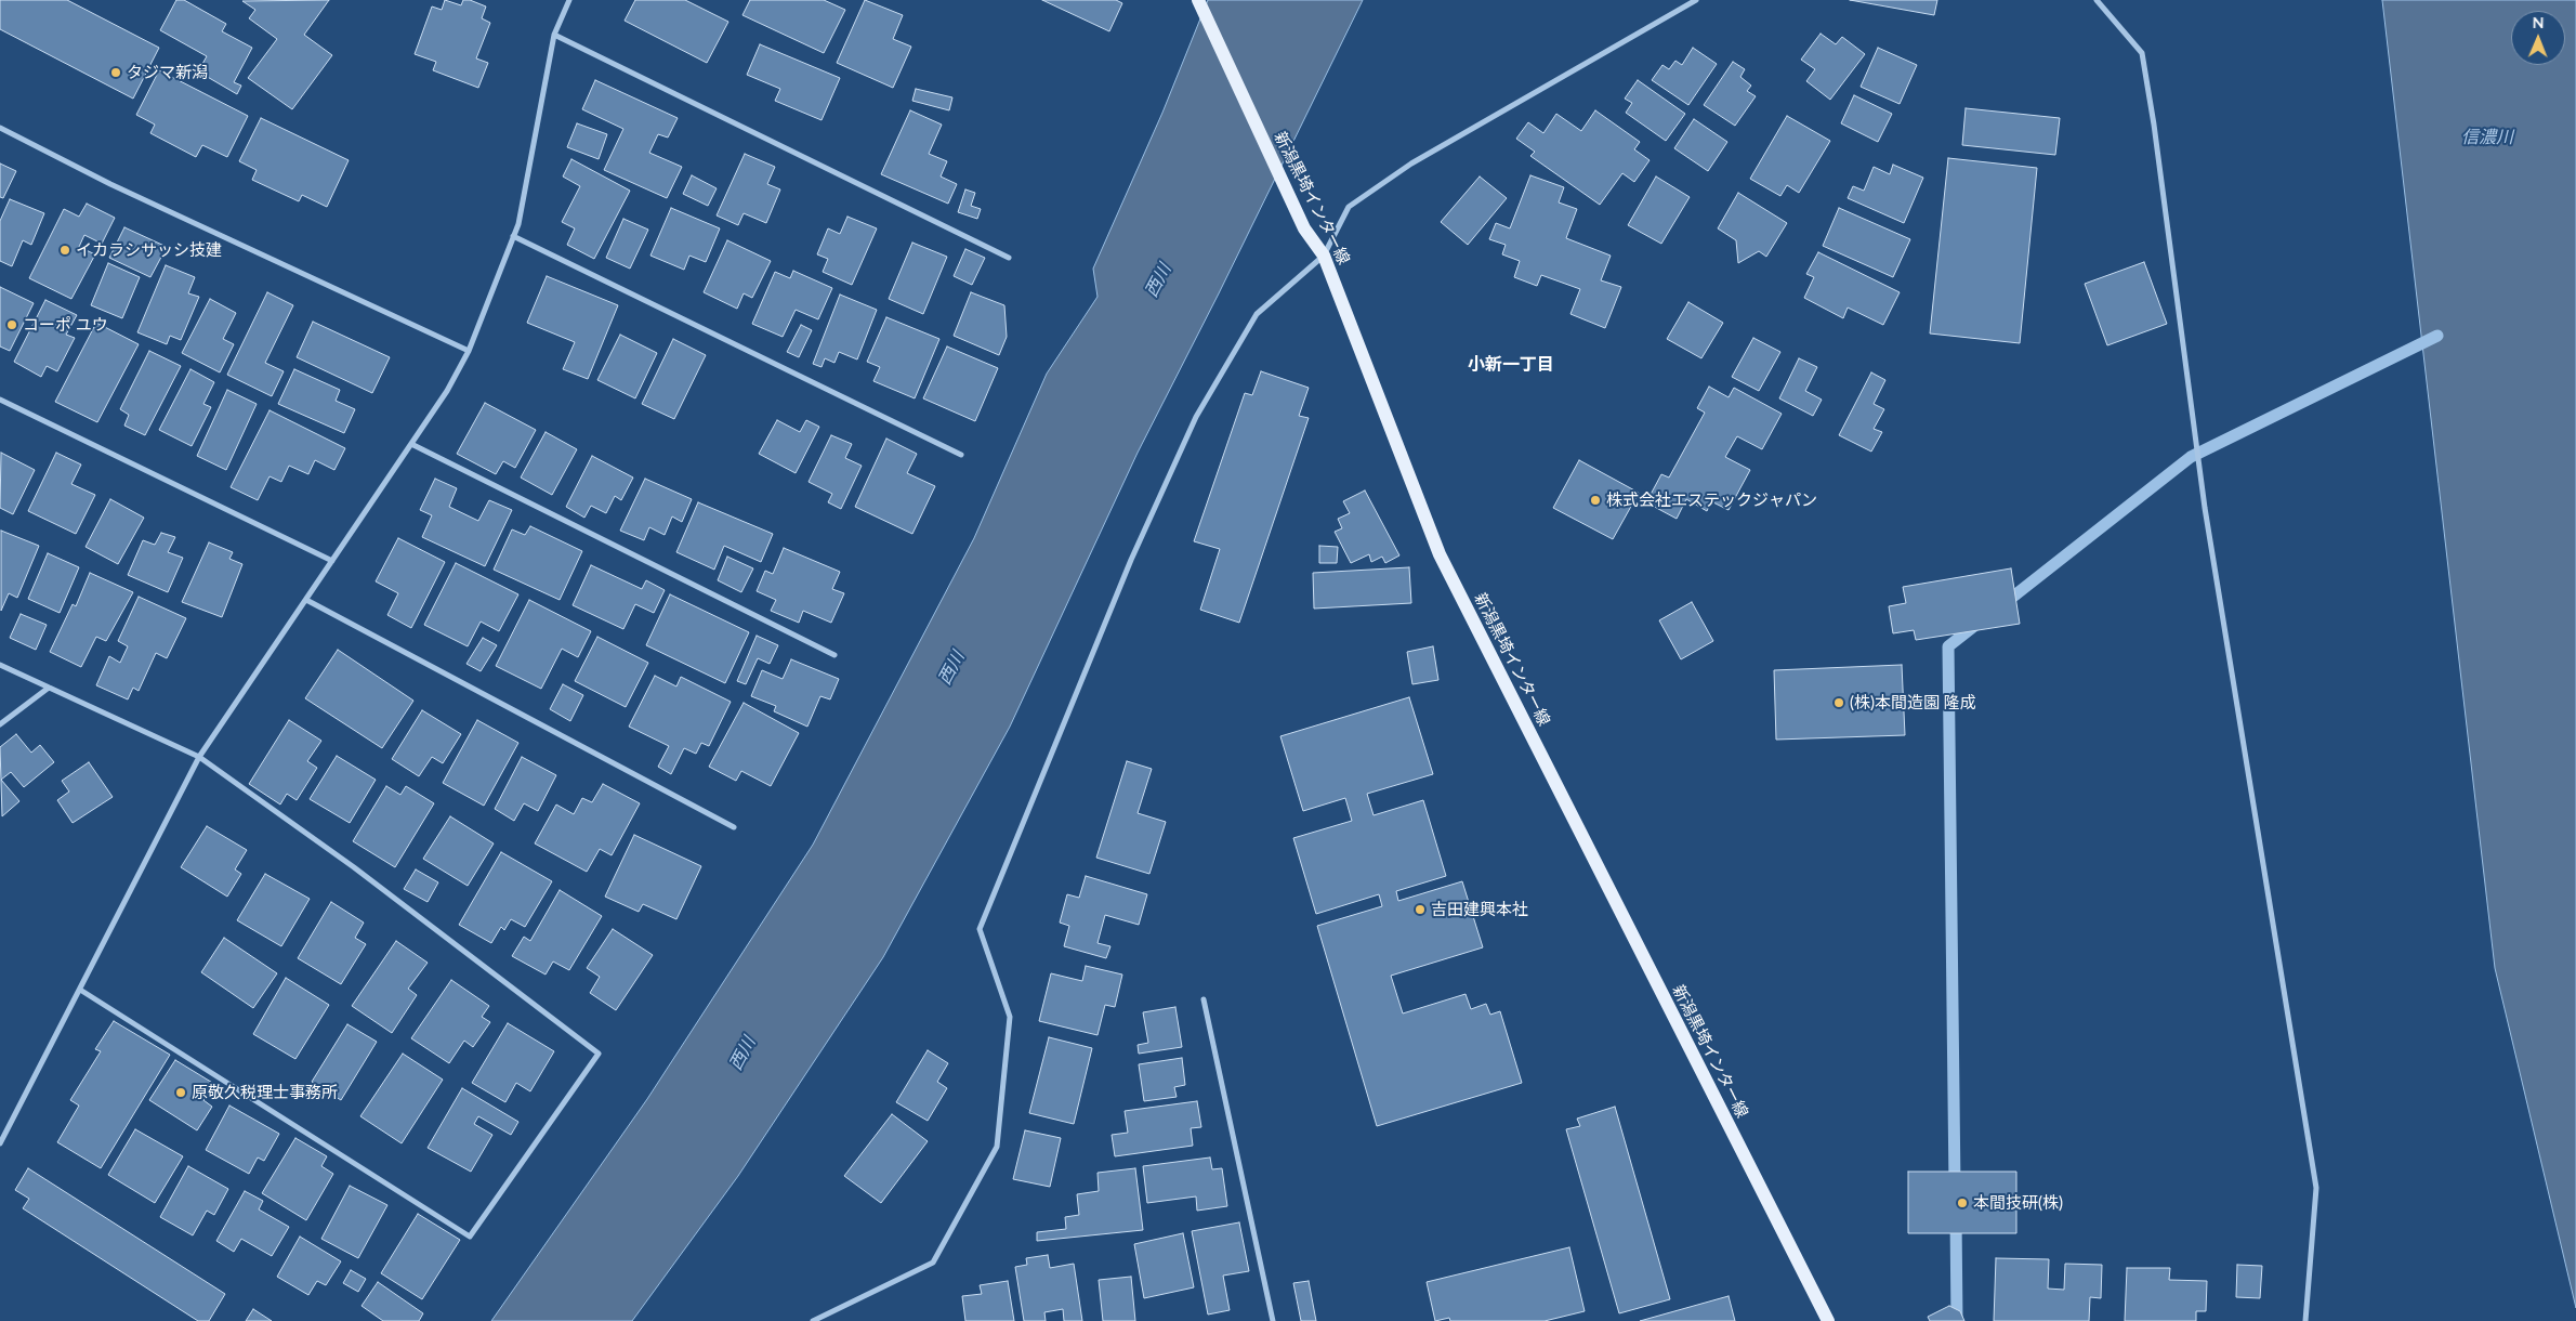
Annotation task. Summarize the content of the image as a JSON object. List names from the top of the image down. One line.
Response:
{"streets":{"main road":["新潟黒埼インター線"]},"districts":["小新一丁目"],"water":["信濃川","西川"],"places":["タジマ新潟","イカラシサッシ技建","コーポ ユウ","株式会社エステックジャパン","(株)本間造園 隆成","吉田建興本社","原敬久税理士事務所","本間技研(株)"],"north":"top"}
